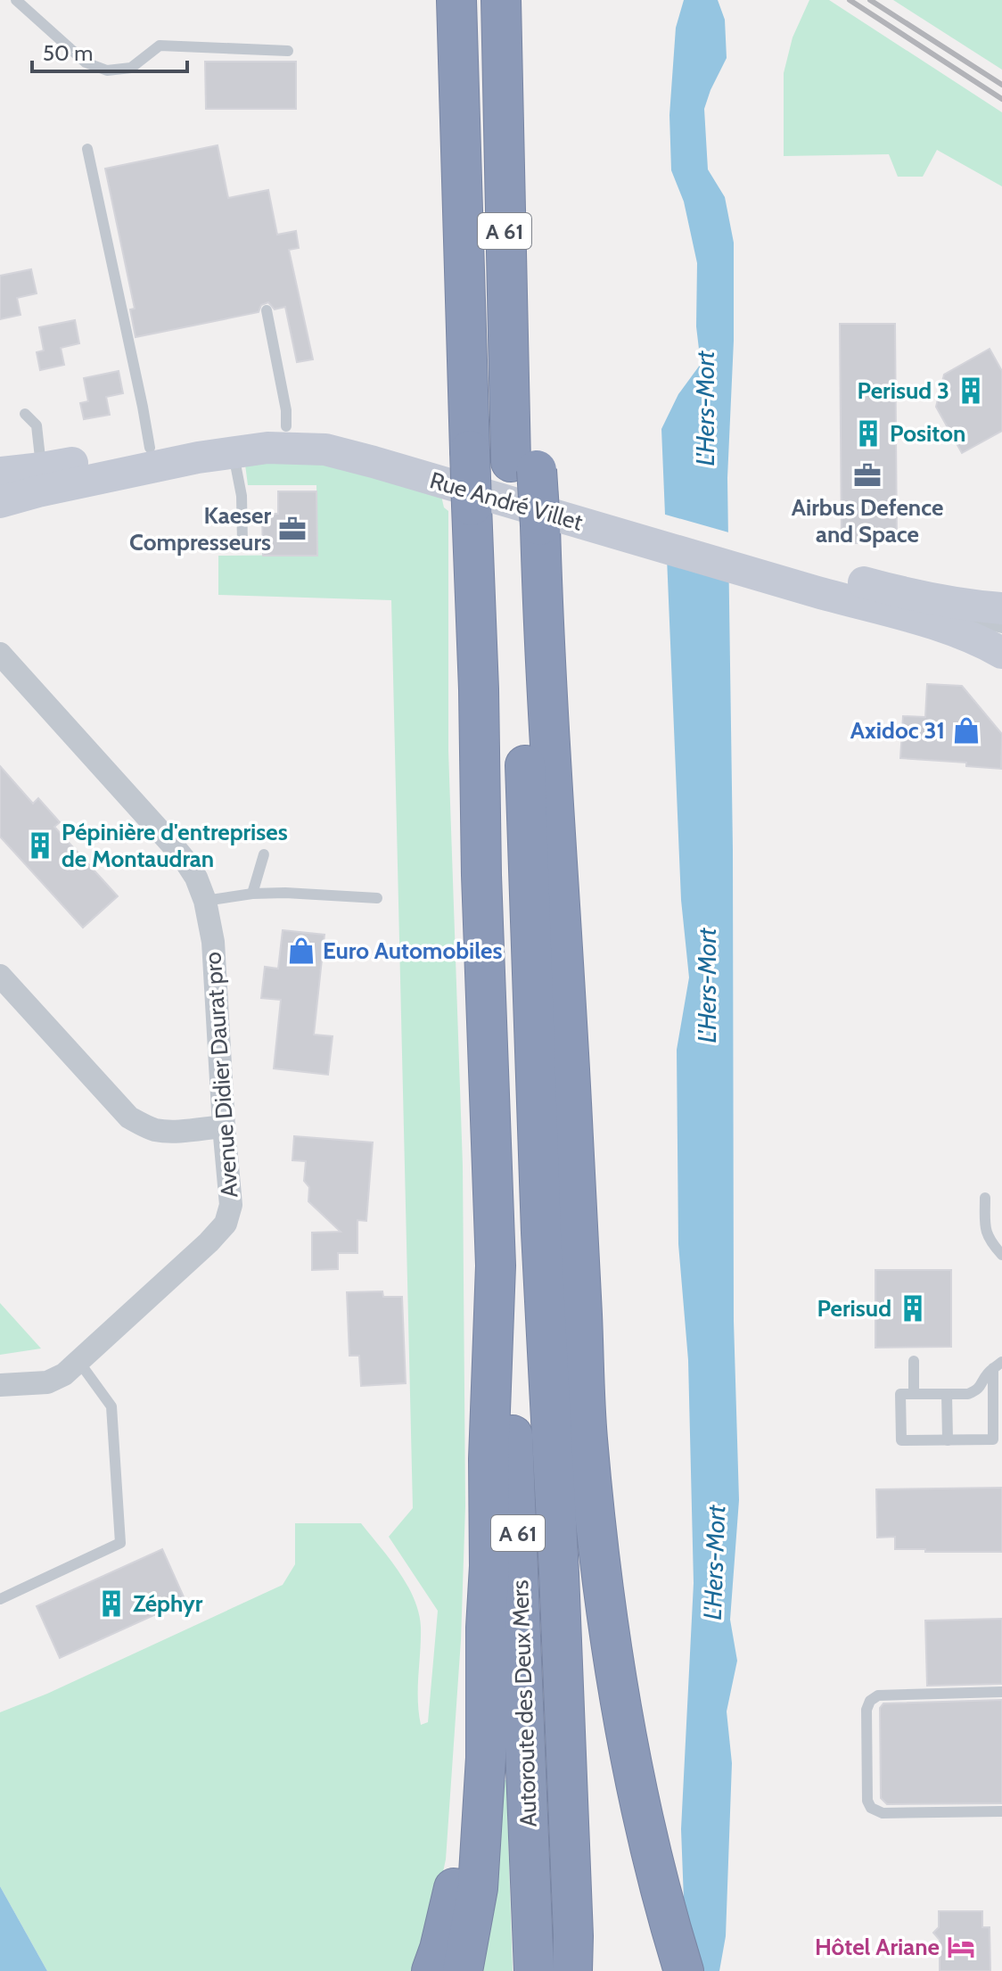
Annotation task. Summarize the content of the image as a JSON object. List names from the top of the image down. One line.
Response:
{"streets":{"highway":["A 61","Autoroute des Deux Mers"],"main road":["Rue André Villet"],"street":["Avenue Didier Daurat pro"]},"crossings":[["A 61","Rue André Villet"],["A 61","Autoroute des Deux Mers"]],"water":["L'Hers-Mort"],"places":{"building":["Perisud 3","Positon","Pépinière d'entreprises de Montaudran","Perisud","Zéphyr"],"office":["Airbus Defence and Space","Kaeser Compresseurs"],"shop":["Axidoc 31","Euro Automobiles"],"hotel":["Hôtel Ariane"]},"scale_bar":"50 m"}
